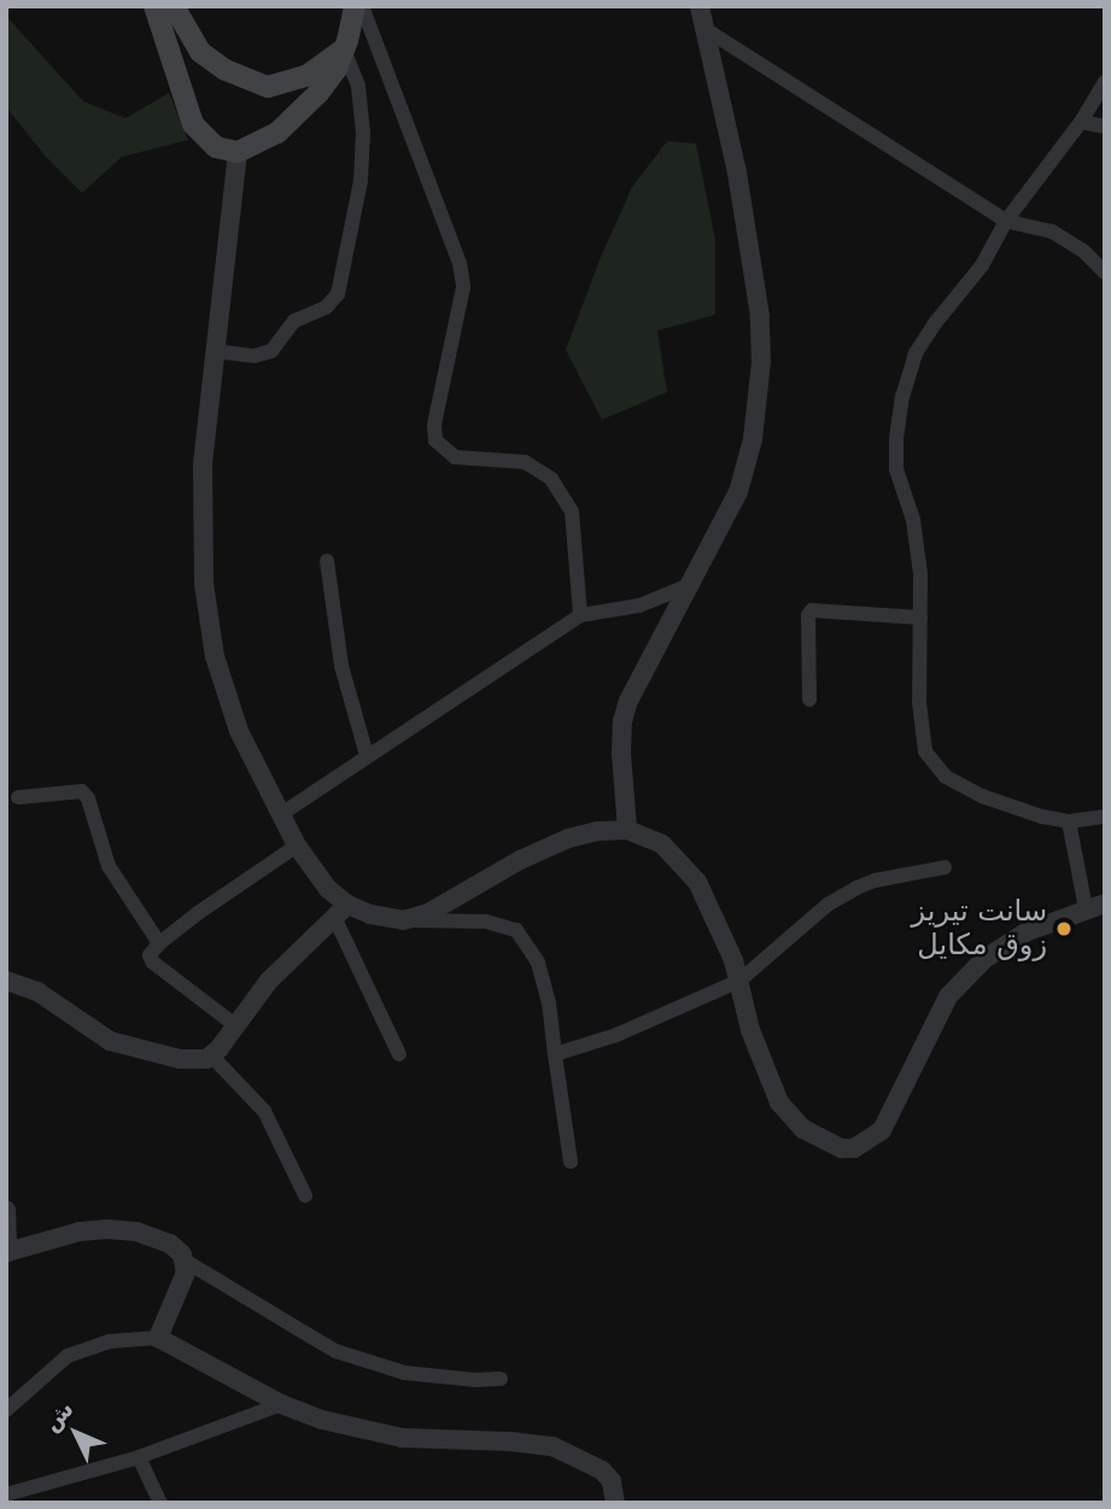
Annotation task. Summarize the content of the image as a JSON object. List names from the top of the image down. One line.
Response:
{"places":["سانت تيريز زوق مكايل"],"north":"top left"}
